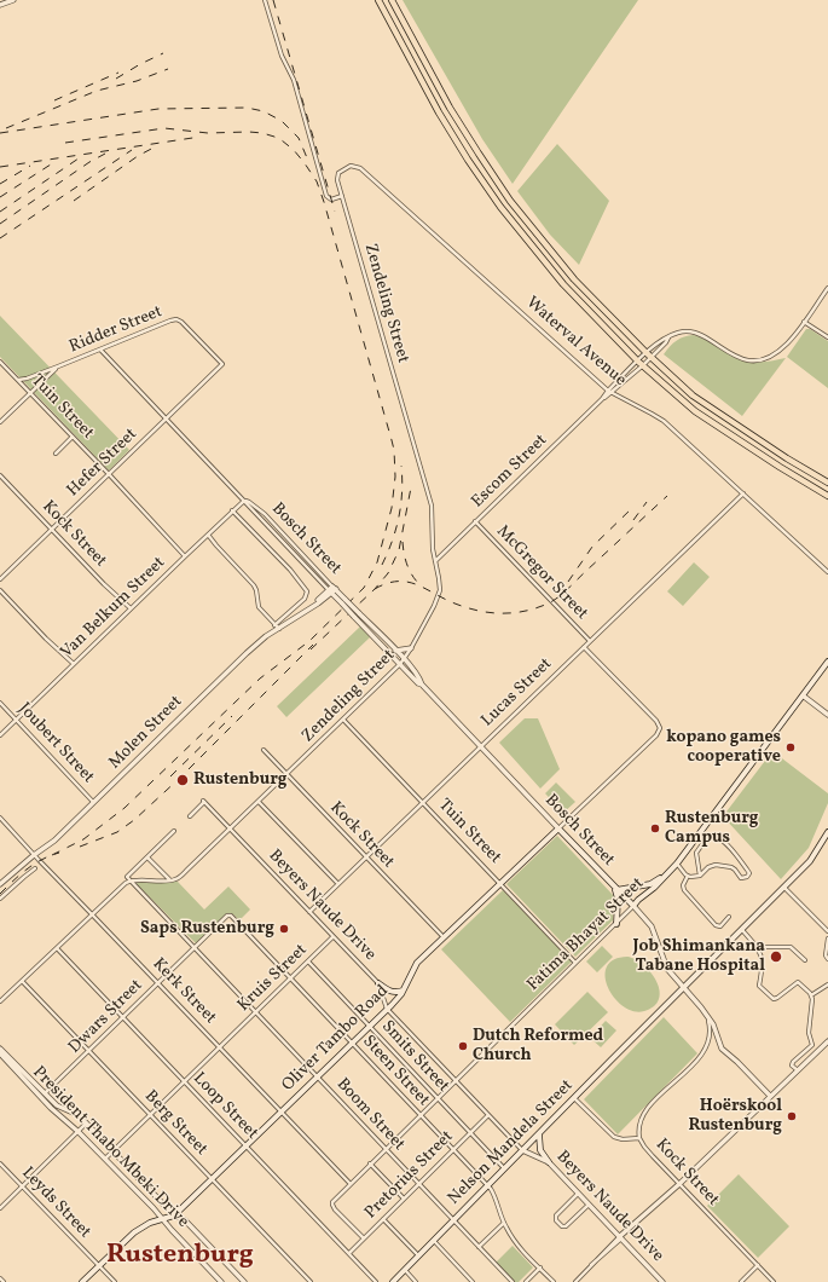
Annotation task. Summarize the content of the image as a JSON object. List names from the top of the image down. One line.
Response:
{"streets":{"main road":["Bosch Street","Fatima Bhayat Street","Oliver Tambo Road","Nelson Mandela Street"],"street":["Zendeling Street","Ridder Street","Waterval Avenue","Tuin Street","Hefer Street","Escom Street","Kock Street","McGregor Street","Van Belkum Street","Lucas Street","Molen Street","Joubert Street","Beyers Naude Drive","Kruis Street","Kerk Street","Dwars Street","Smits Street","Steen Street","Loop Street","Boom Street","Berg Street","President Thabo Mbeki Drive","Pretorius Street","Leyds Street"]},"crossings":[["Zendeling Street","Waterval Avenue"],["Zendeling Street","Tuin Street"],["Zendeling Street","Escom Street"],["Zendeling Street","Kock Street"],["Zendeling Street","Bosch Street"],["Zendeling Street","Beyers Naude Drive"],["Ridder Street","Tuin Street"],["Ridder Street","Hefer Street"],["Ridder Street","Bosch Street"],["Waterval Avenue","Escom Street"],["Waterval Avenue","Lucas Street"],["Tuin Street","Hefer Street"],["Tuin Street","Van Belkum Street"],["Tuin Street","Lucas Street"],["Tuin Street","Fatima Bhayat Street"],["Tuin Street","Oliver Tambo Road"],["Hefer Street","Kock Street"],["Hefer Street","Bosch Street"],["Escom Street","McGregor Street"],["Kock Street","Van Belkum Street"],["Kock Street","Lucas Street"],["Kock Street","Oliver Tambo Road"],["Kock Street","Nelson Mandela Street"],["Bosch Street","Van Belkum Street"],["Bosch Street","Lucas Street"],["Bosch Street","Fatima Bhayat Street"],["Bosch Street","Oliver Tambo Road"],["Bosch Street","Nelson Mandela Street"],["McGregor Street","Lucas Street"],["McGregor Street","Oliver Tambo Road"],["Van Belkum Street","Joubert Street"],["Lucas Street","Beyers Naude Drive"],["Molen Street","Joubert Street"],["Molen Street","Kerk Street"],["Beyers Naude Drive","Fatima Bhayat Street"],["Beyers Naude Drive","Kruis Street"],["Beyers Naude Drive","Oliver Tambo Road"],["Beyers Naude Drive","Nelson Mandela Street"],["Beyers Naude Drive","Pretorius Street"],["Fatima Bhayat Street","Kerk Street"],["Fatima Bhayat Street","Smits Street"],["Fatima Bhayat Street","Steen Street"],["Fatima Bhayat Street","Boom Street"],["Fatima Bhayat Street","Pretorius Street"],["Kruis Street","Kerk Street"],["Kruis Street","Smits Street"],["Kruis Street","Steen Street"],["Kruis Street","Loop Street"],["Kruis Street","Boom Street"],["Kruis Street","Berg Street"],["Kruis Street","President Thabo Mbeki Drive"],["Kerk Street","Dwars Street"],["Kerk Street","Oliver Tambo Road"],["Dwars Street","Steen Street"],["Dwars Street","Loop Street"],["Dwars Street","Boom Street"],["Dwars Street","Berg Street"],["Dwars Street","President Thabo Mbeki Drive"],["Oliver Tambo Road","Smits Street"],["Oliver Tambo Road","Steen Street"],["Oliver Tambo Road","Loop Street"],["Oliver Tambo Road","Boom Street"],["Oliver Tambo Road","Berg Street"],["Oliver Tambo Road","President Thabo Mbeki Drive"],["Smits Street","Nelson Mandela Street"],["Smits Street","Pretorius Street"],["Steen Street","Nelson Mandela Street"],["Steen Street","Pretorius Street"],["Loop Street","Pretorius Street"],["Boom Street","Nelson Mandela Street"],["Boom Street","Pretorius Street"]],"districts":["Rustenburg"],"places":["kopano games cooperative","Rustenburg","Rustenburg Campus","Saps Rustenburg","Job Shimankana Tabane Hospital","Dutch Reformed Church","Hoërskool Rustenburg"]}
